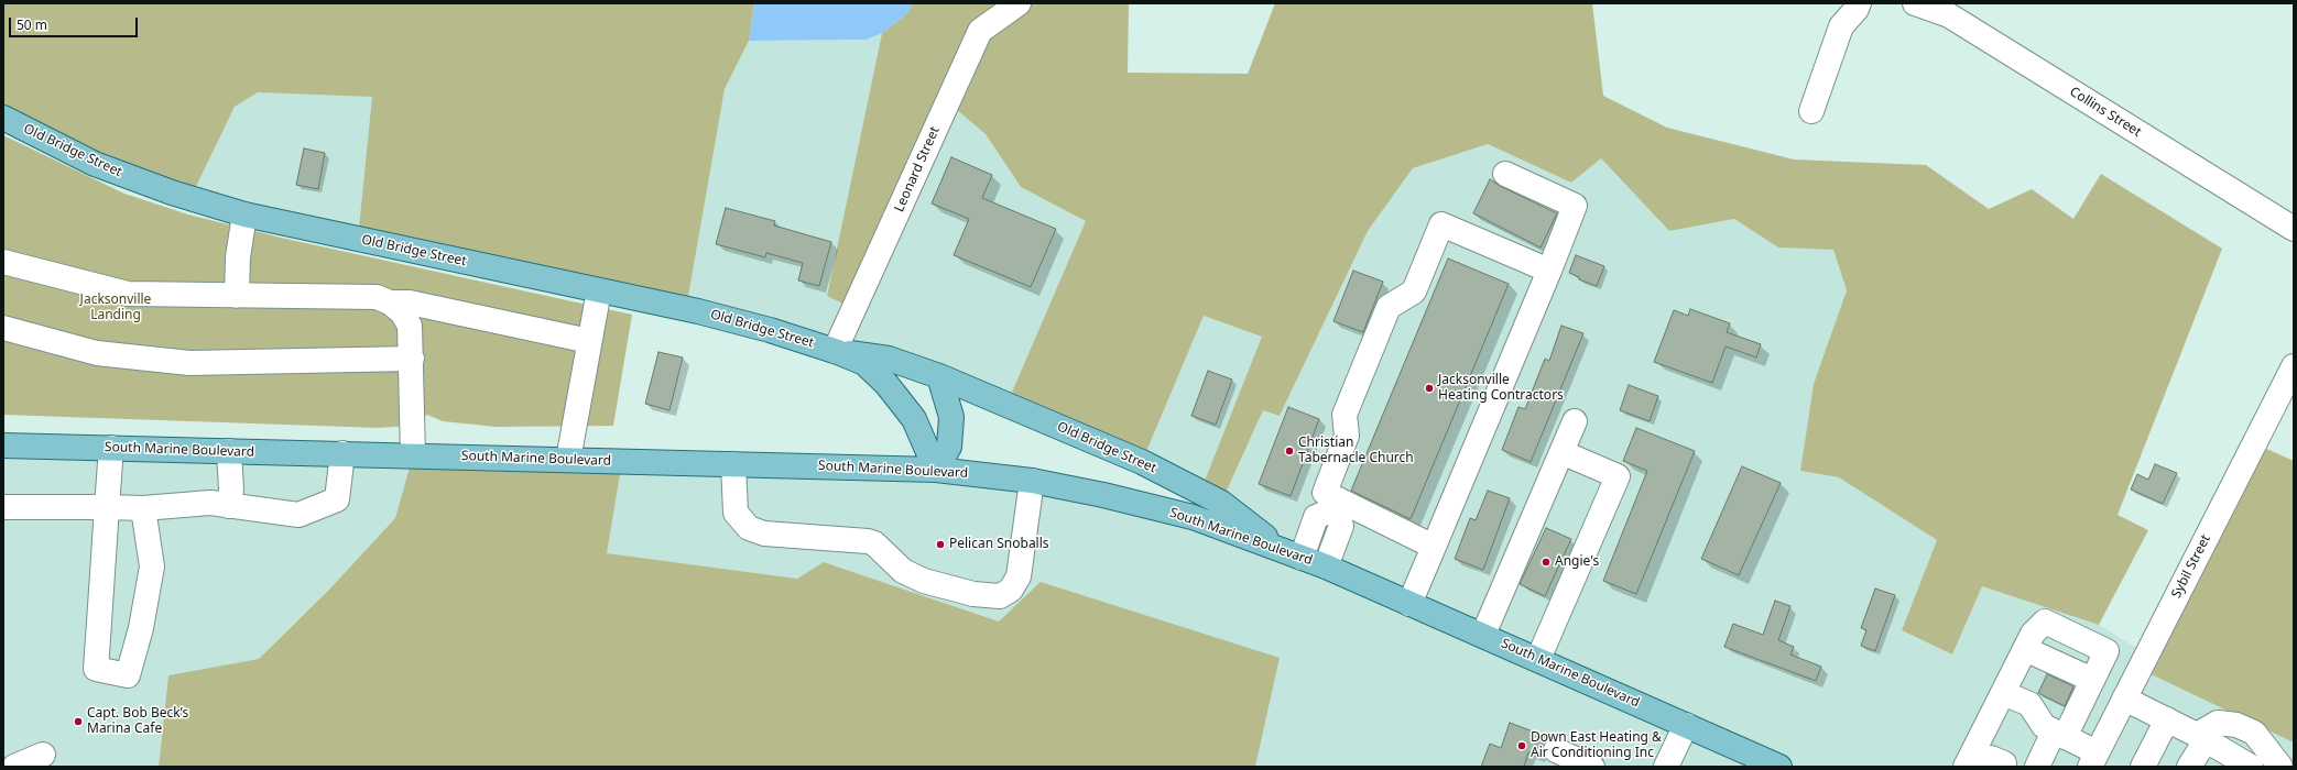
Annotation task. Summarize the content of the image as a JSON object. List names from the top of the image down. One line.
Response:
{"streets":{"main road":["Old Bridge Street","South Marine Boulevard"],"street":["Collins Street","Leonard Street","Sybil Street"]},"crossings":[["Old Bridge Street","Leonard Street"],["Old Bridge Street","South Marine Boulevard"]],"parks":["Jacksonville Landing"],"places":["Jacksonville Heating Contractors","Christian Tabernacle Church","Pelican Snoballs","Angie's","Capt. Bob Beck’s Marina Cafe","Down East Heating & Air Conditioning Inc"],"scale_bar":"50 m"}
